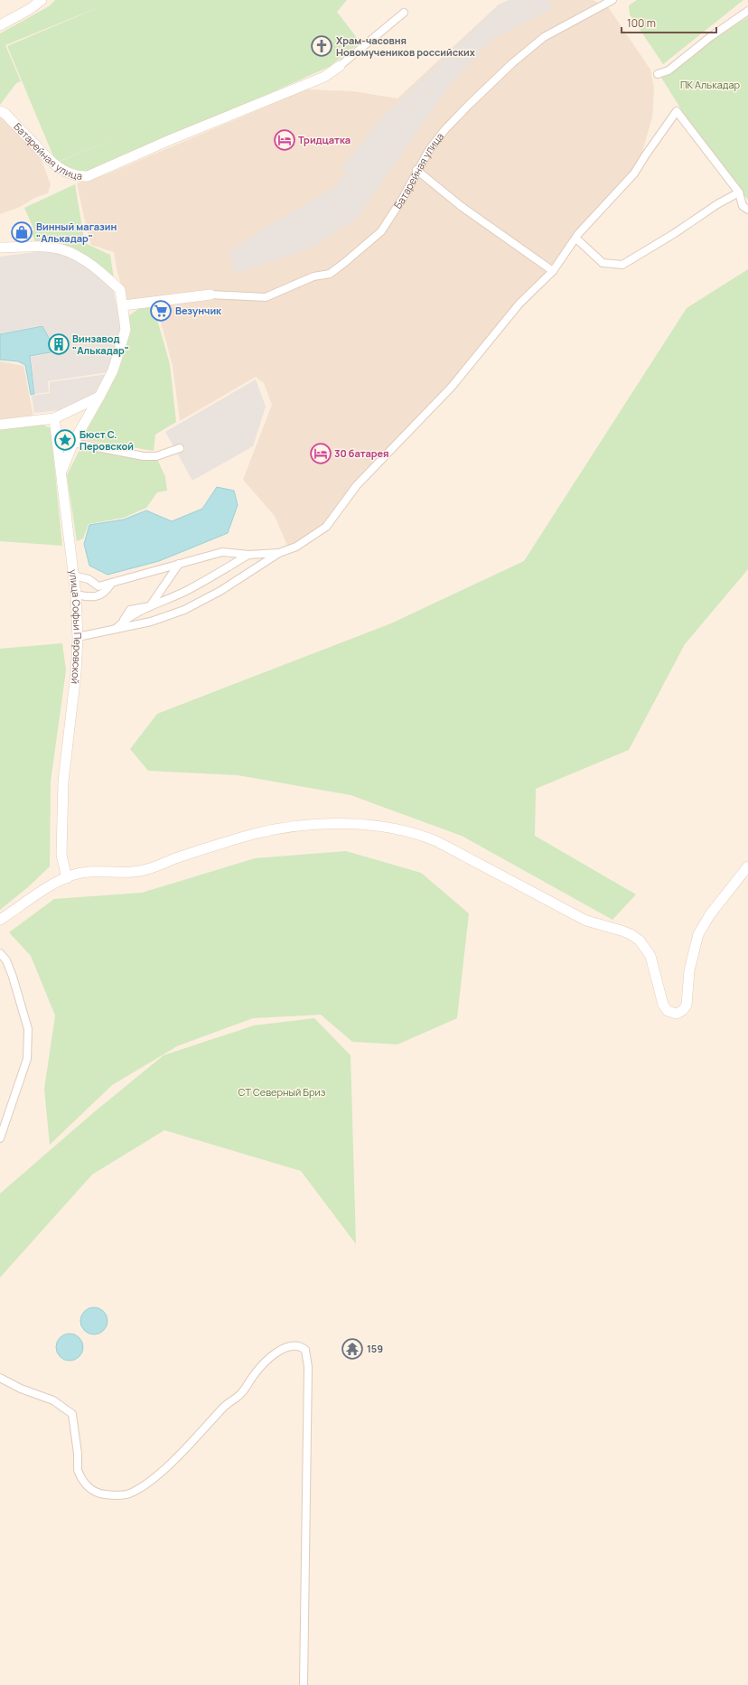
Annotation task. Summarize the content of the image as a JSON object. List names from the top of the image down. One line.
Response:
{"streets":{"street":["Батарейная улица","улица Софьи Перовской"]},"parks":["ПК Алькадар","СТ Северный Бриз"],"places":{"church":["Храм-часовня Новомучеников российских"],"hotel":["Тридцатка","30 батарея"],"shop":["Винный магазин \"Алькадар\""],"supermarket":["Везунчик"],"building":["Винзавод \"Алькадар\""],"place":["Бюст С. Перовской"],"temple":["159"]},"scale_bar":"100 m"}
